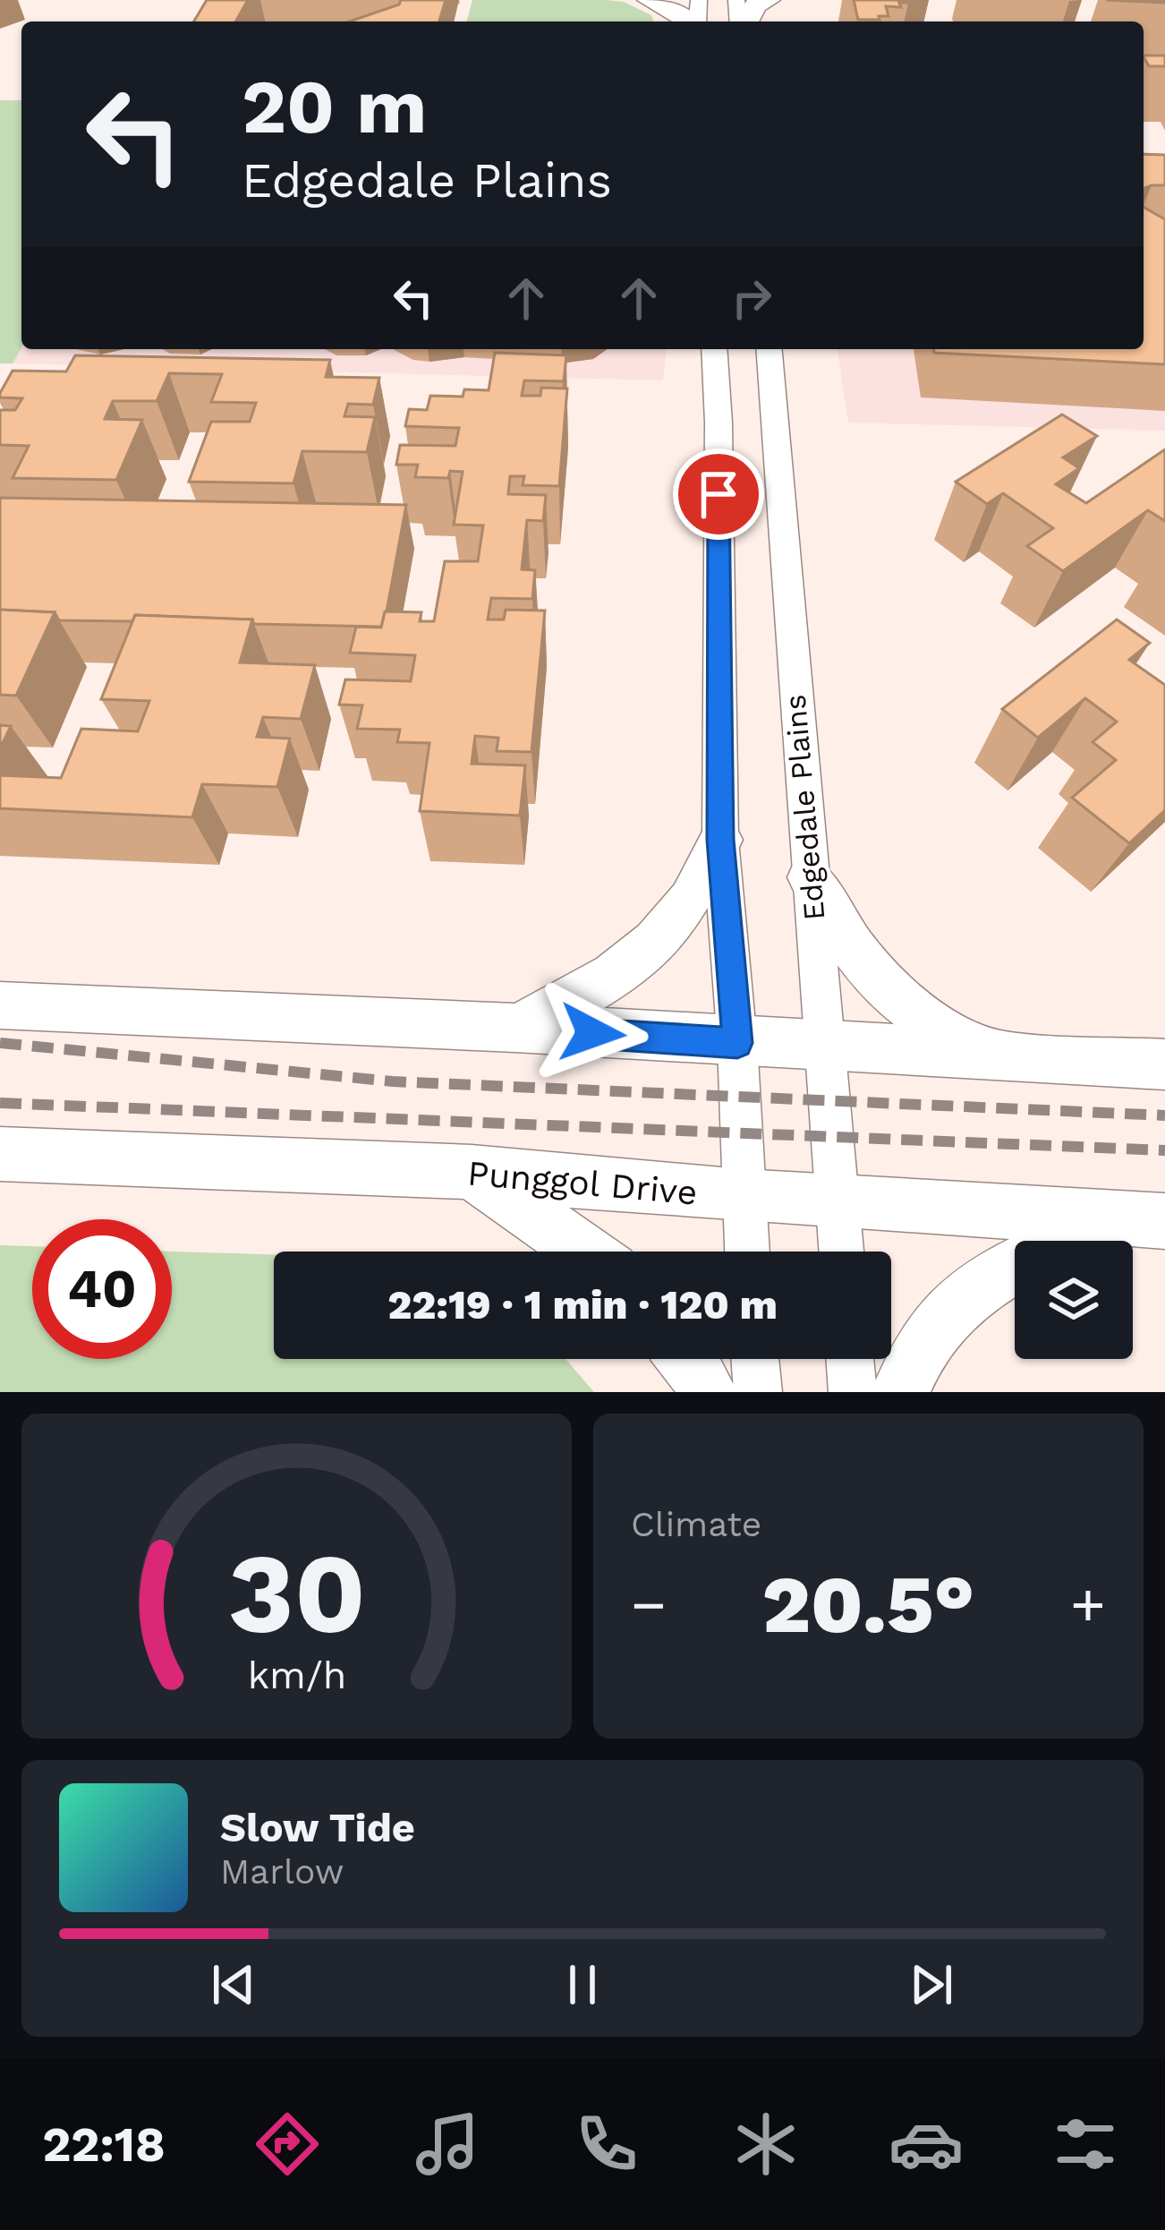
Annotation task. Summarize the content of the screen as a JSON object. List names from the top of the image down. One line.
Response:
{"streets":{"street":["Edgedale Plains","Punggol Drive"]},"crossings":[["Edgedale Plains","Punggol Drive"]],"page":{"turn":["20 m","Edgedale Plains"],"limit":"40","trip":"22:19 · 1 min · 120 m","tile":"Climate","heat":["−","20.5°","+"],"song":["Slow Tide","Marlow"],"tabs":"22:18","gauge":["30","km/h"]}}
